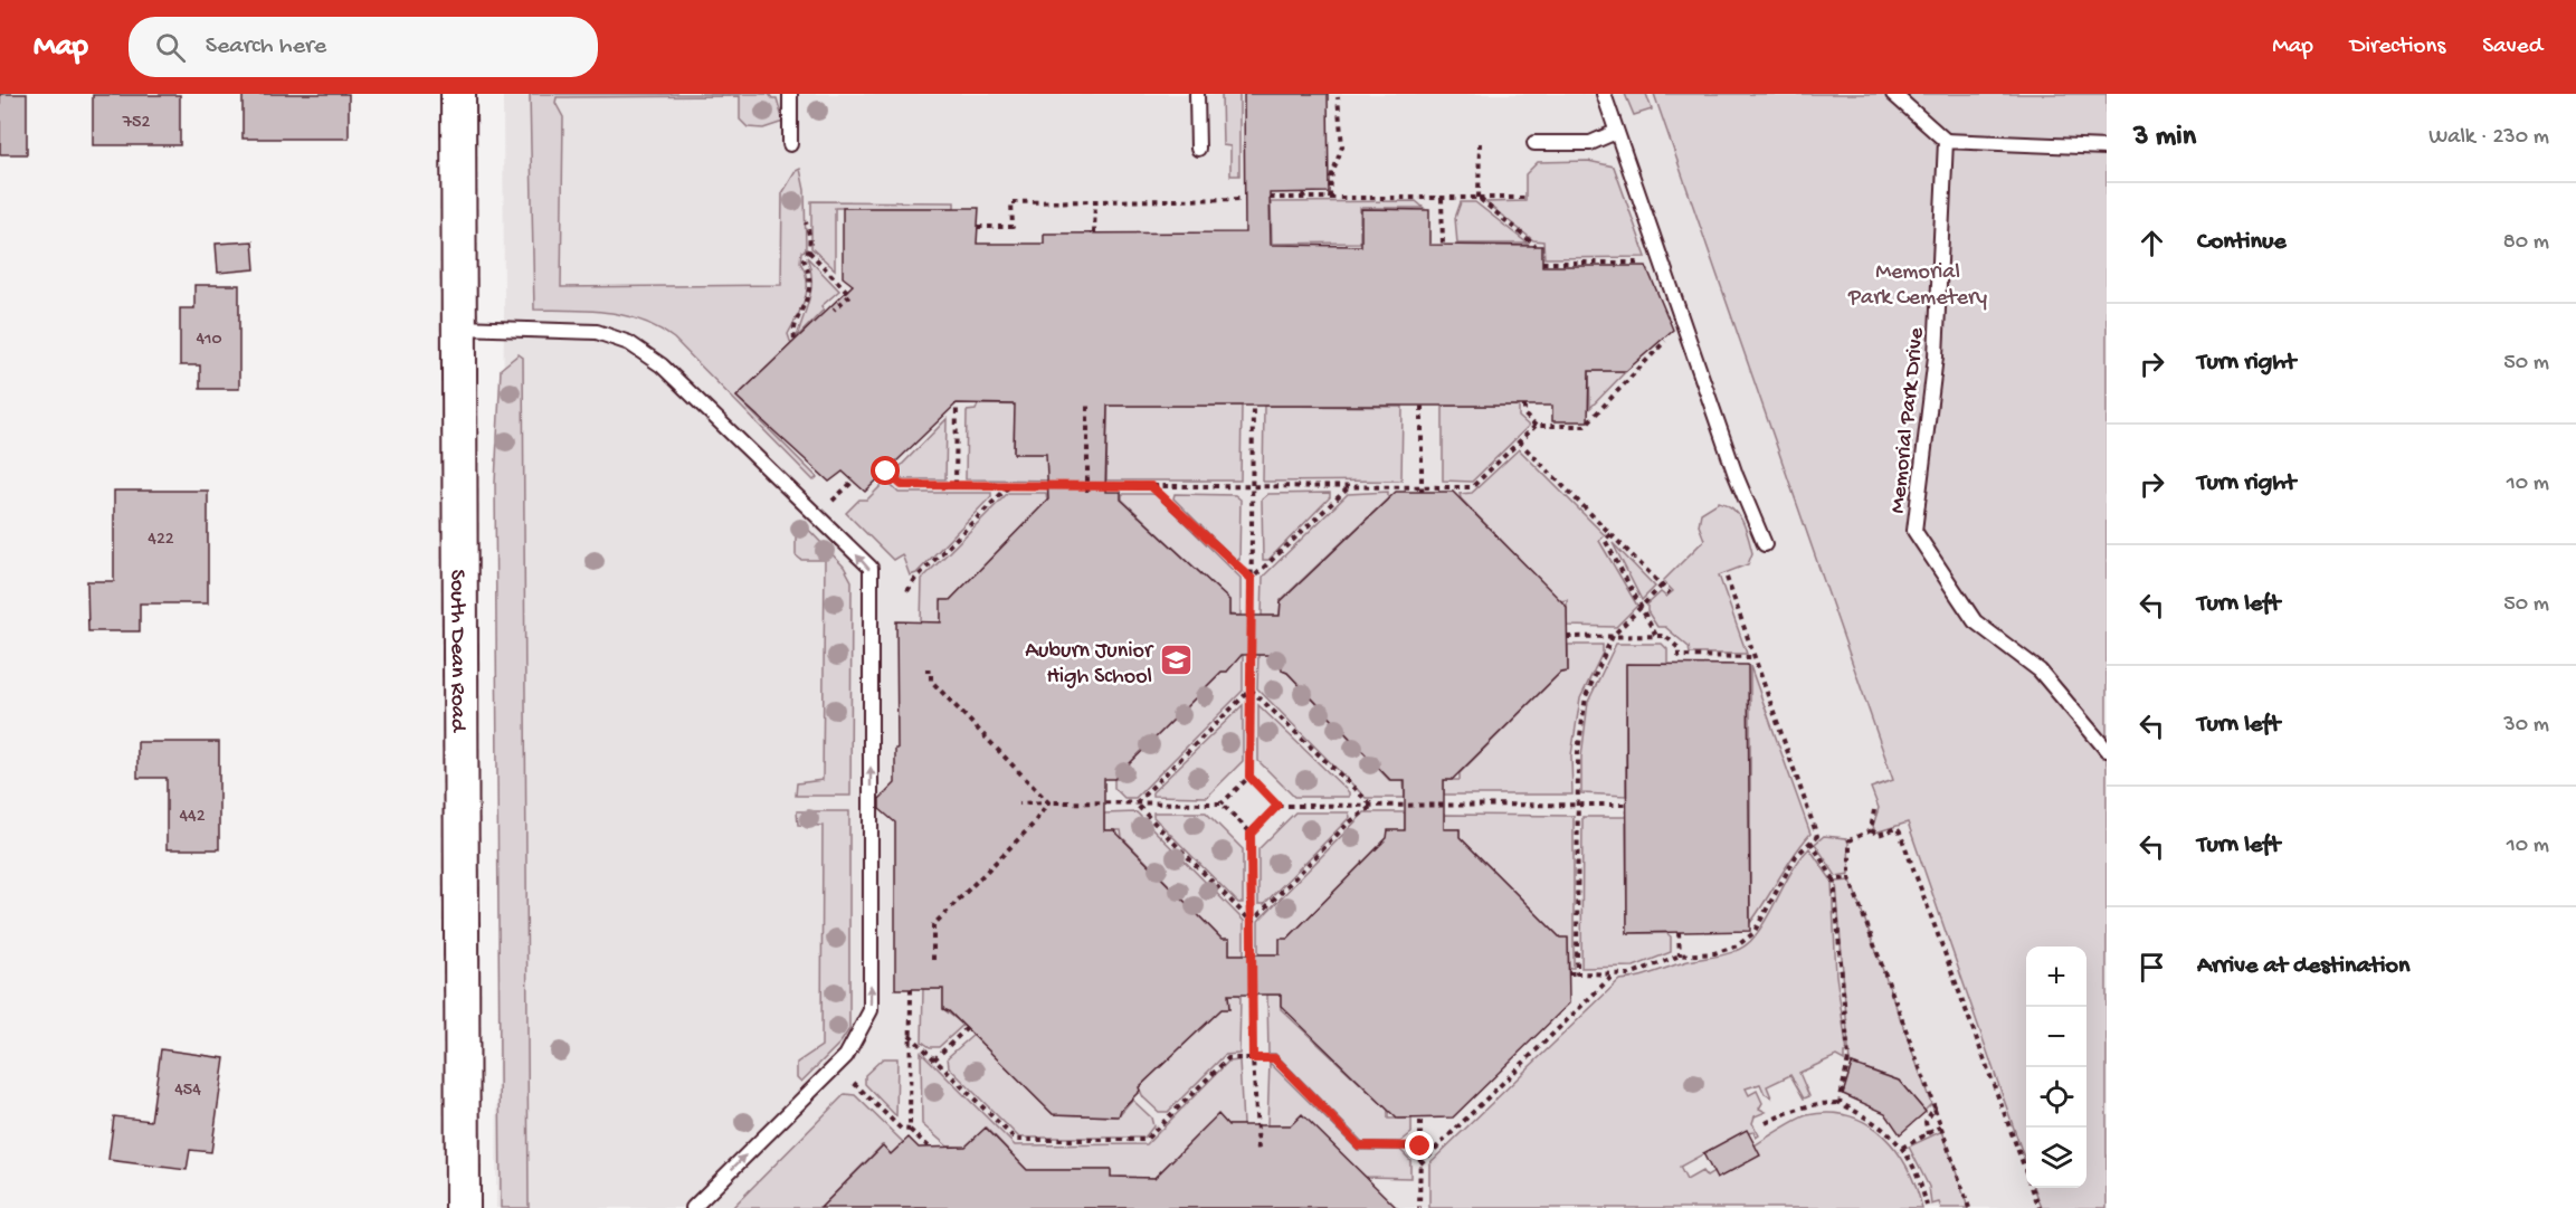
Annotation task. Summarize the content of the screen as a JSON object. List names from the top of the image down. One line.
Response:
{"streets":{"street":["South Dean Road"],"lane":["Memorial Park Drive"]},"parks":["Memorial Park Cemetery"],"places":{"school or university":["Auburn Junior High School"]},"house_numbers":["752","410","422","442","454"],"page":{"header":"Map","search":"Search here","nav":["Map","Directions","Saved"],"heading":["3 min","Walk · 230 m"],"list":[["Continue","80 m"],["Turn right","50 m"],["Turn right","10 m"],["Turn left","50 m"],["Turn left","30 m"],["Turn left","10 m"],"Arrive at destination"],"map_buttons":["+","−"]}}
